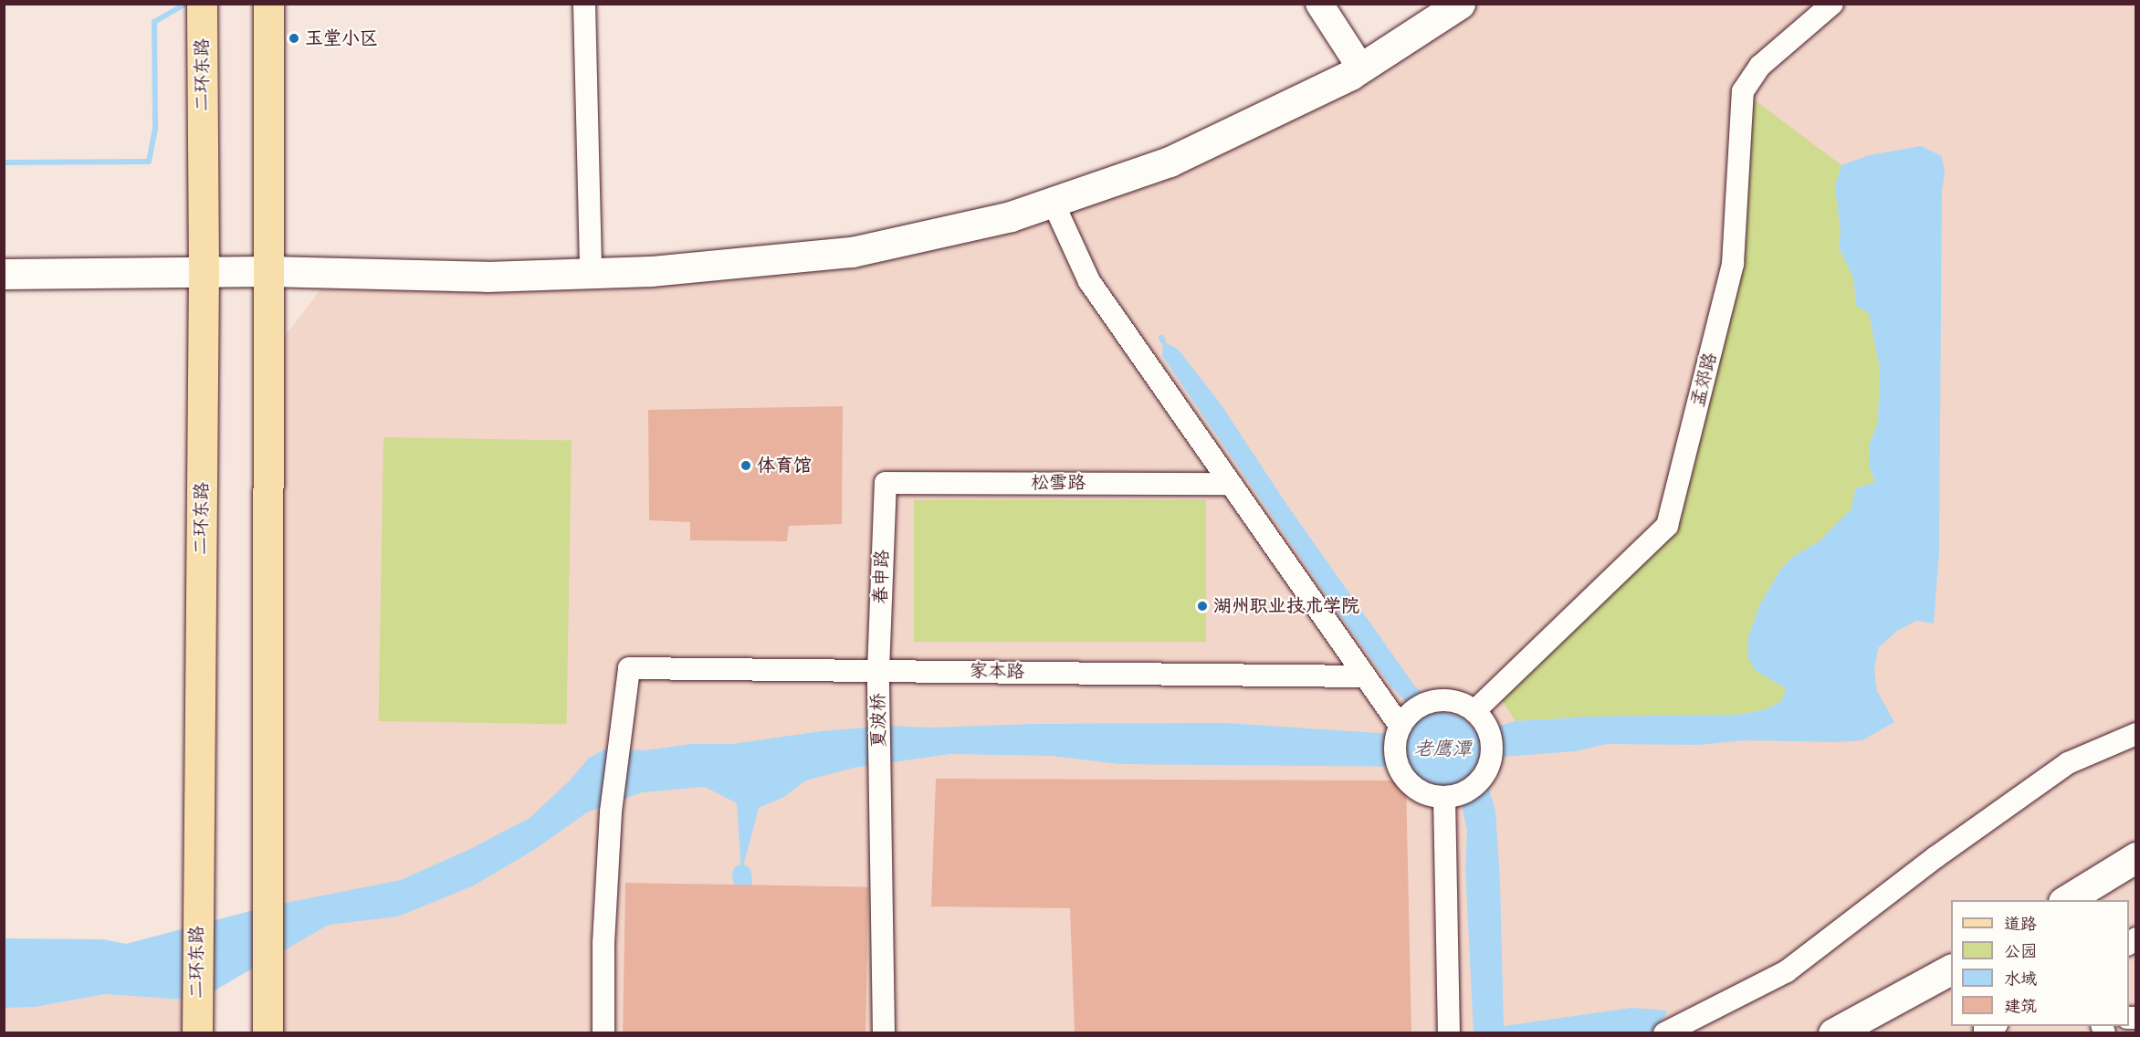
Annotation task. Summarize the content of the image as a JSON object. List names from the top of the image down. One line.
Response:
{"streets":{"main road":["二环东路"],"street":["孟郊路","松雪路","春申路","家本路","夏波桥"]},"crossings":[["松雪路","春申路"],["春申路","家本路"],["春申路","夏波桥"],["家本路","夏波桥"]],"water":["老鹰潭"],"places":["玉堂小区","体育馆","湖州职业技术学院"],"legend":["道路","公园","水域","建筑"]}
